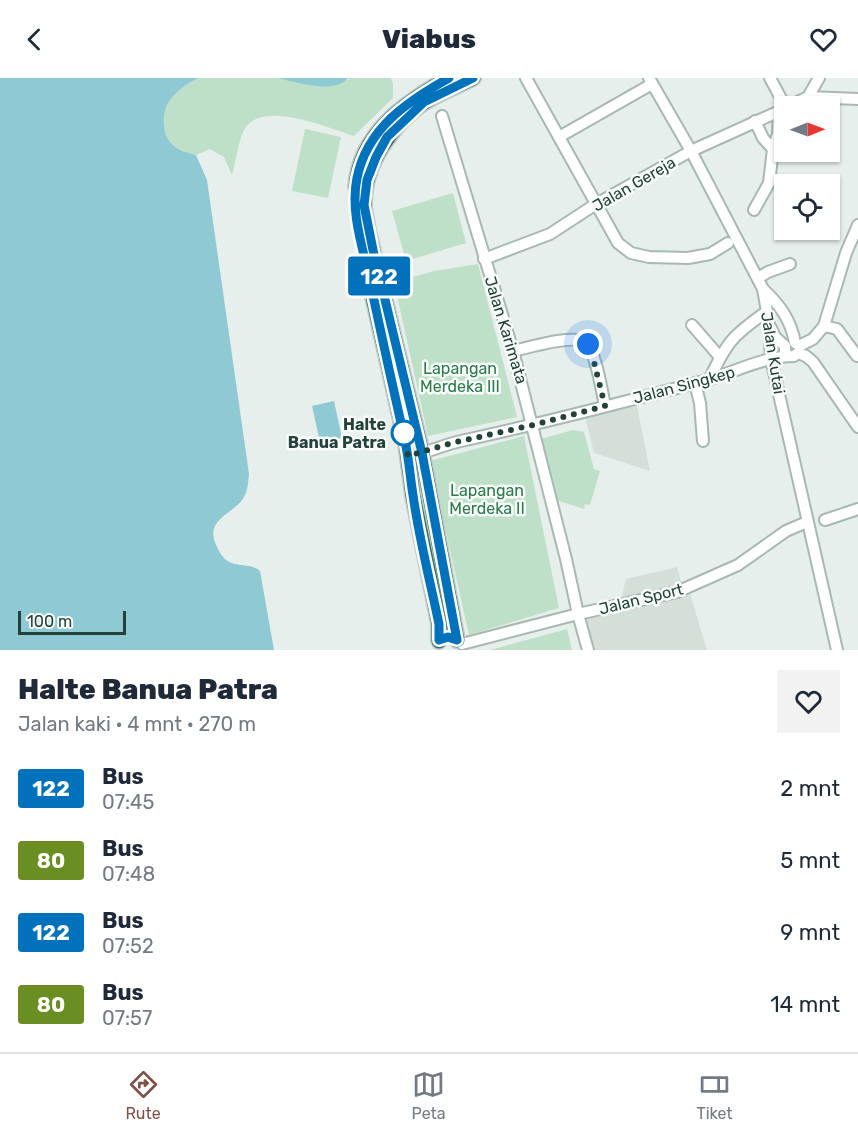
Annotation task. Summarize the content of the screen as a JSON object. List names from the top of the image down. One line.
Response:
{"streets":{"street":["Jalan Gereja","Jalan Karimata","Jalan Kutai","Jalan Singkep","Jalan Sport"]},"crossings":[["Jalan Gereja","Jalan Karimata"],["Jalan Gereja","Jalan Kutai"],["Jalan Karimata","Jalan Singkep"],["Jalan Karimata","Jalan Sport"],["Jalan Kutai","Jalan Singkep"],["Jalan Kutai","Jalan Sport"]],"parks":["Lapangan Merdeka III","Lapangan Merdeka II"],"places":["Halte Banua Patra"],"lines":["bus line 122"],"scale_bar":"100 m","north":"right","page":{"header":"Viabus","on_map":"122","scale":"100 m","heading":["Halte Banua Patra","Jalan kaki · 4 mnt · 270 m"],"list":[{"mark":"122","name":"Bus","note":"07:45","value":"2 mnt"},{"mark":"80","name":"Bus","note":"07:48","value":"5 mnt"},{"mark":"122","name":"Bus","note":"07:52","value":"9 mnt"},{"mark":"80","name":"Bus","note":"07:57","value":"14 mnt"}],"tabs":["Rute","Peta","Tiket"]}}
